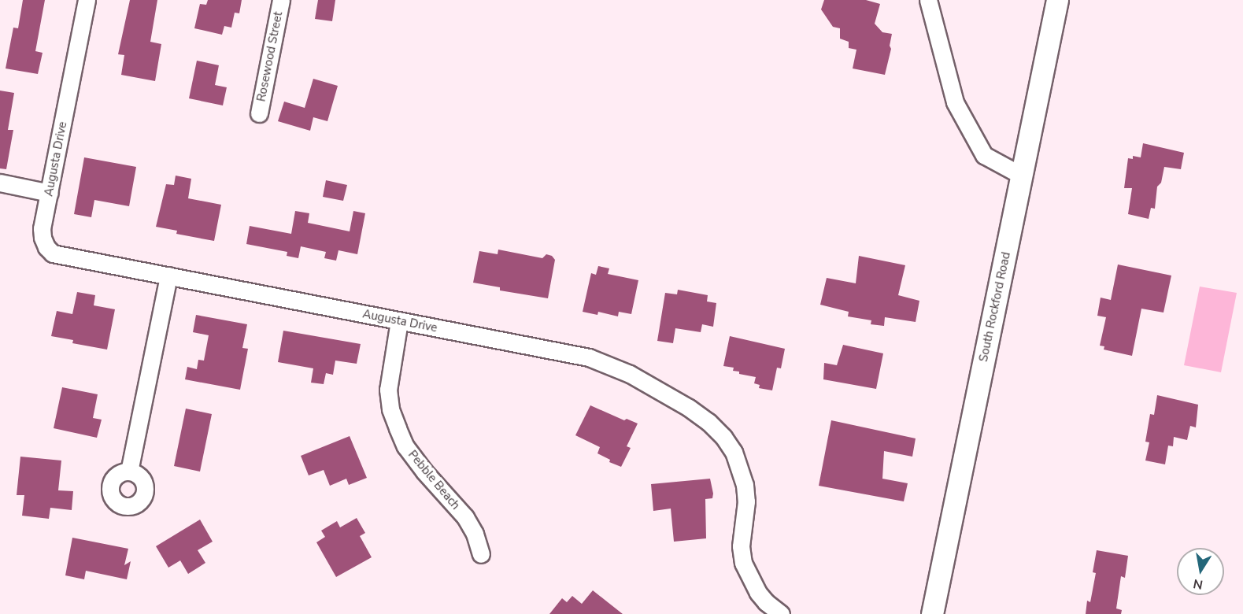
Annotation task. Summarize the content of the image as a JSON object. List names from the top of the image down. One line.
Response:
{"streets":{"street":["Rosewood Street","Augusta Drive","South Rockford Road","Pebble Beach"]},"crossings":[["Augusta Drive","Pebble Beach"]],"north":"bottom"}
